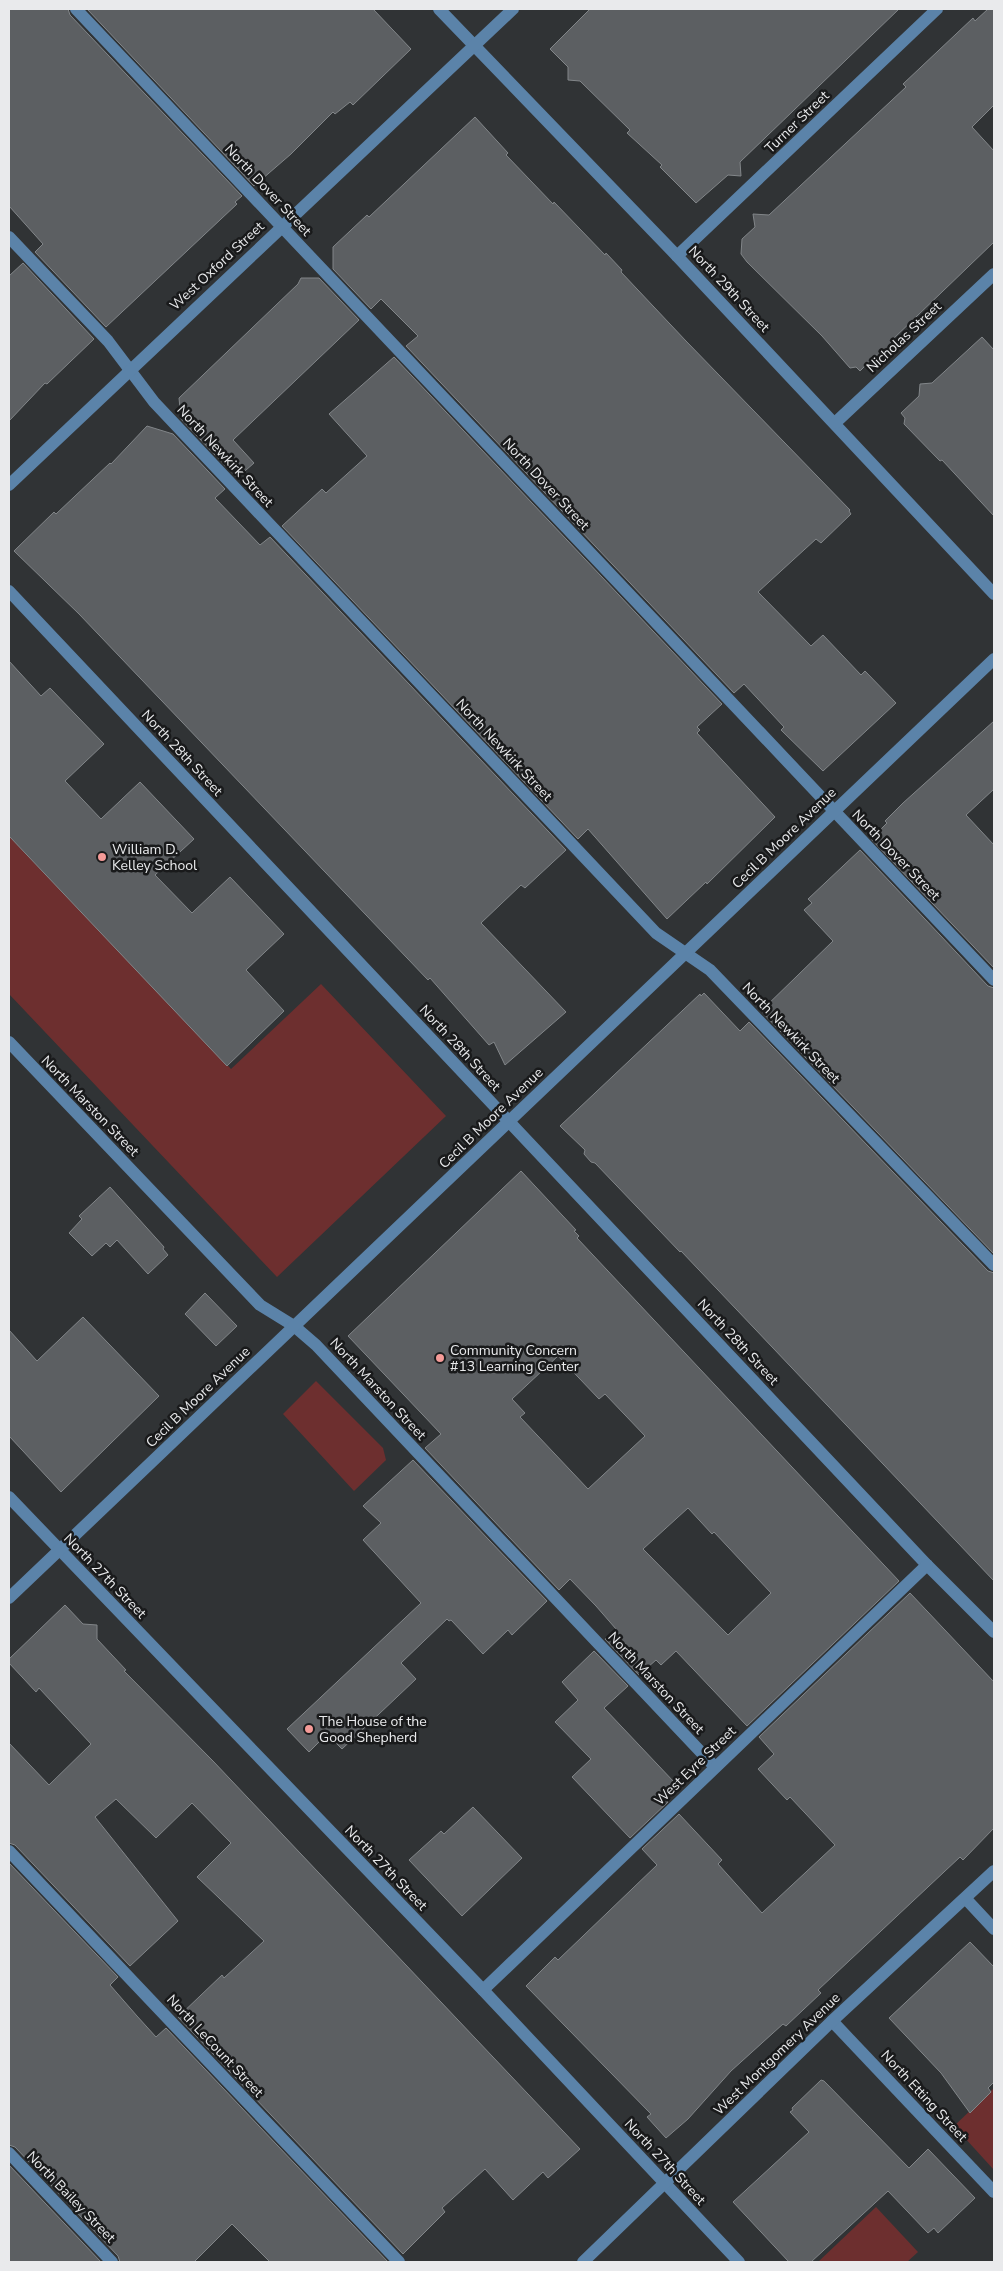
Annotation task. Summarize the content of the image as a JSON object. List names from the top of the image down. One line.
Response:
{"streets":{"street":["Turner Street","North Dover Street","West Oxford Street","North 29th Street","Nicholas Street","North Newkirk Street","North 28th Street","Cecil B Moore Avenue","North Marston Street","North 27th Street","West Eyre Street","North LeCount Street","West Montgomery Avenue","North Etting Street","North Bailey Street"]},"crossings":[["Turner Street","North 29th Street"],["North Dover Street","West Oxford Street"],["North Dover Street","Cecil B Moore Avenue"],["West Oxford Street","North 29th Street"],["West Oxford Street","North Newkirk Street"],["North 29th Street","Nicholas Street"],["North Newkirk Street","Cecil B Moore Avenue"],["North 28th Street","Cecil B Moore Avenue"],["North 28th Street","West Eyre Street"],["Cecil B Moore Avenue","North Marston Street"],["Cecil B Moore Avenue","North 27th Street"],["North Marston Street","West Eyre Street"],["North 27th Street","West Eyre Street"],["North 27th Street","West Montgomery Avenue"],["West Montgomery Avenue","North Etting Street"]],"places":["William D. Kelley School","Community Concern #13 Learning Center","The House of the Good Shepherd"]}
